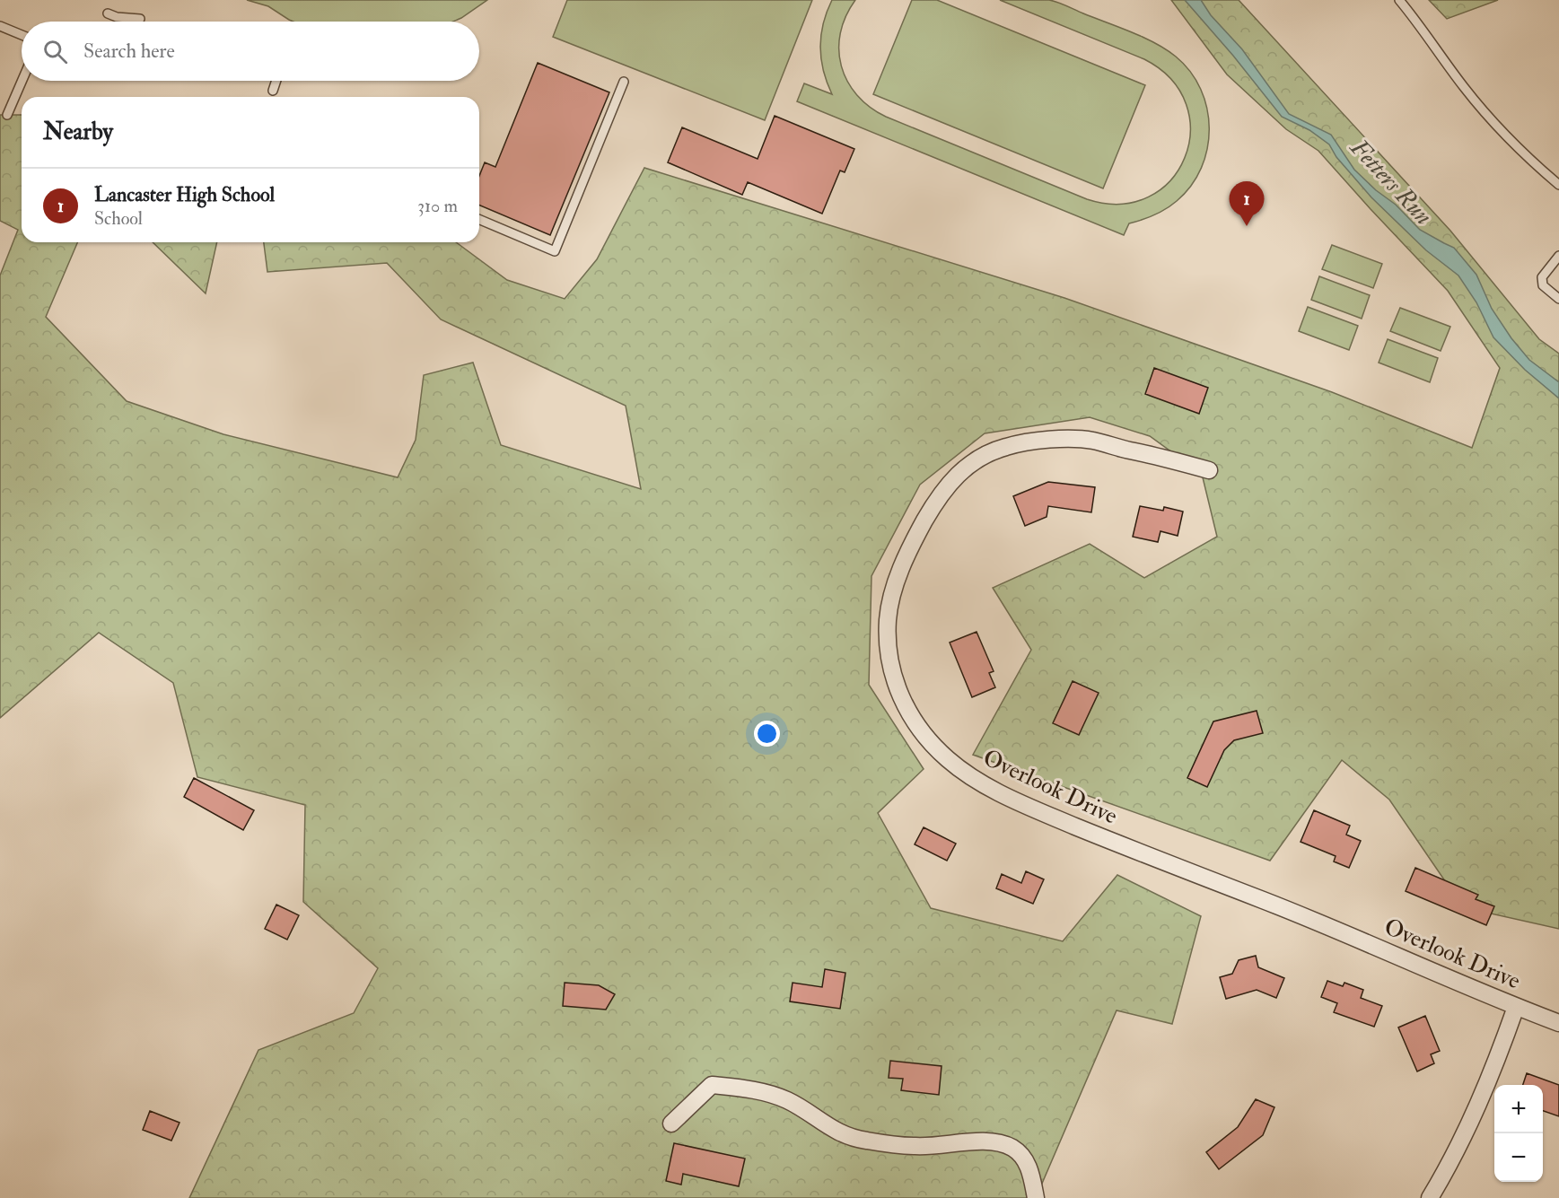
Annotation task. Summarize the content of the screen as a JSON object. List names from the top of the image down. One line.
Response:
{"streets":{"street":["Overlook Drive"]},"water":["Fetters Run"],"page":{"search":"Search here","heading":"Nearby","list":[{"mark":"1","name":"Lancaster High School","note":"School","value":"310 m"}],"pins":"1","map_buttons":["+","−"]}}
